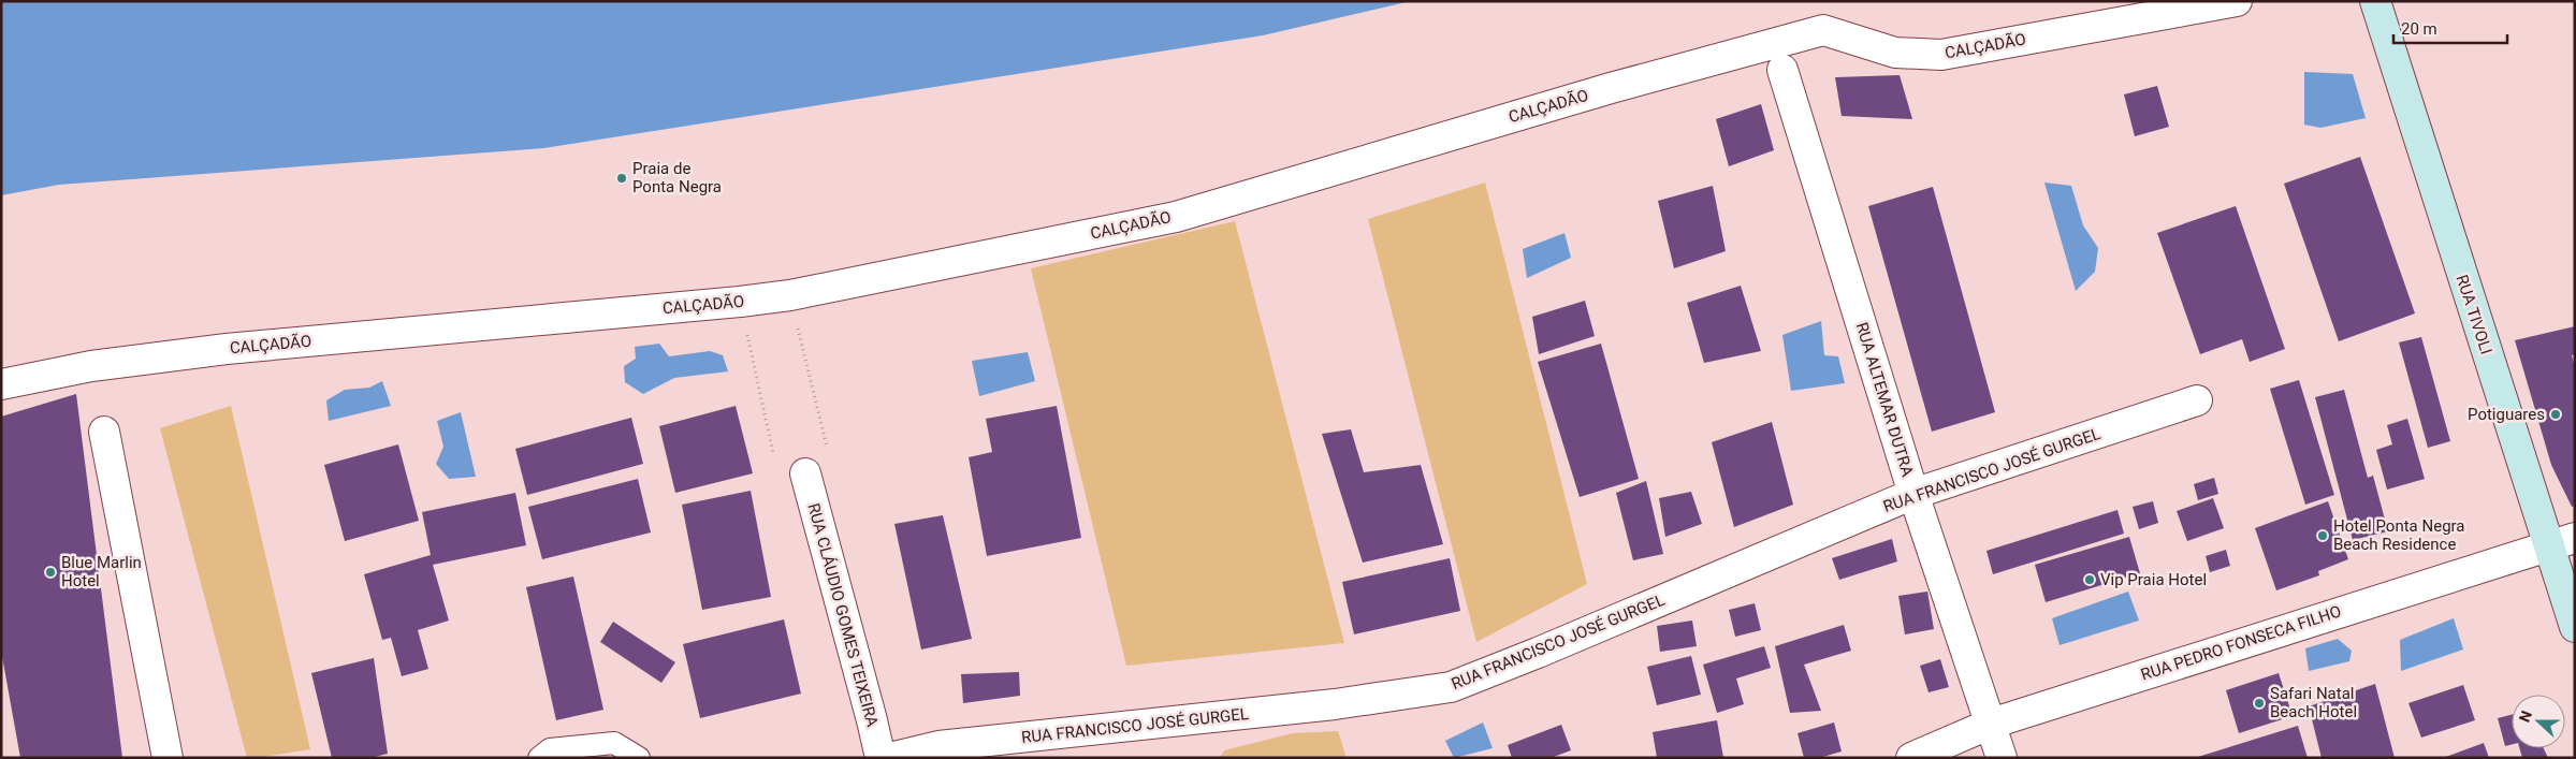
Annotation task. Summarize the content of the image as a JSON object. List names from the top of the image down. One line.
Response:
{"streets":{"street":["CALÇADÃO","RUA TIVOLI","RUA ALTEMAR DUTRA","RUA FRANCISCO JOSÉ GURGEL","RUA CLÁUDIO GOMES TEIXEIRA","RUA PEDRO FONSECA FILHO"]},"crossings":[["RUA TIVOLI","RUA PEDRO FONSECA FILHO"],["RUA ALTEMAR DUTRA","RUA FRANCISCO JOSÉ GURGEL"],["RUA ALTEMAR DUTRA","RUA PEDRO FONSECA FILHO"]],"places":["Praia de Ponta Negra","Potiguares","Hotel Ponta Negra Beach Residence","Blue Marlin Hotel","Vip Praia Hotel","Safari Natal Beach Hotel"],"scale_bar":"20 m","north":"left"}
